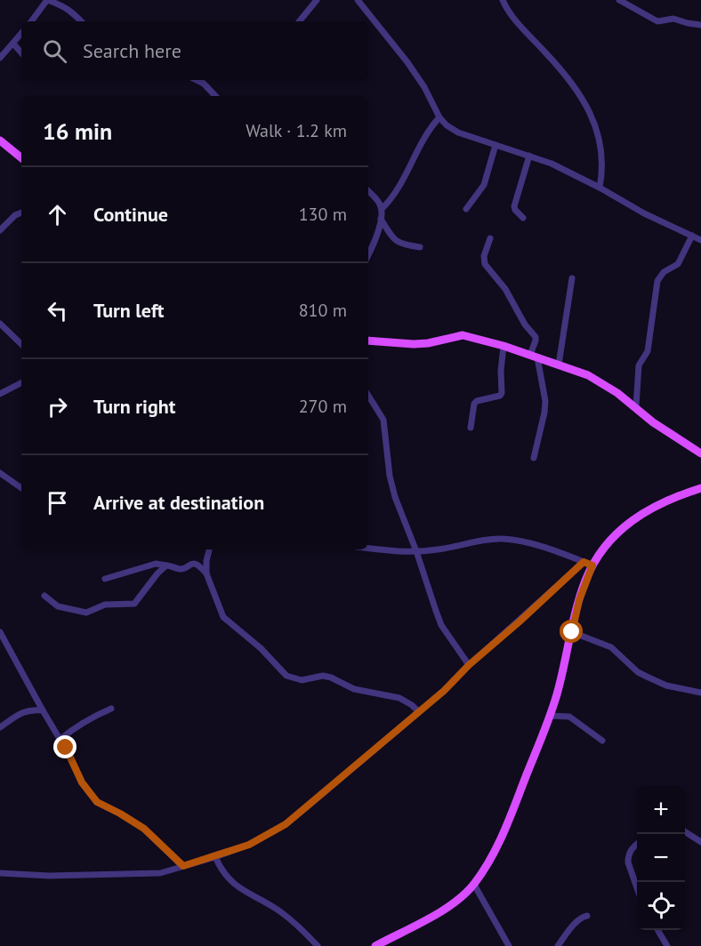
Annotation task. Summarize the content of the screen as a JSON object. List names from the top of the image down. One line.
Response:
{"page":{"search":"Search here","heading":["16 min","Walk · 1.2 km"],"list":[["Continue","130 m"],["Turn left","810 m"],["Turn right","270 m"],"Arrive at destination"],"map_buttons":["+","−"]}}
